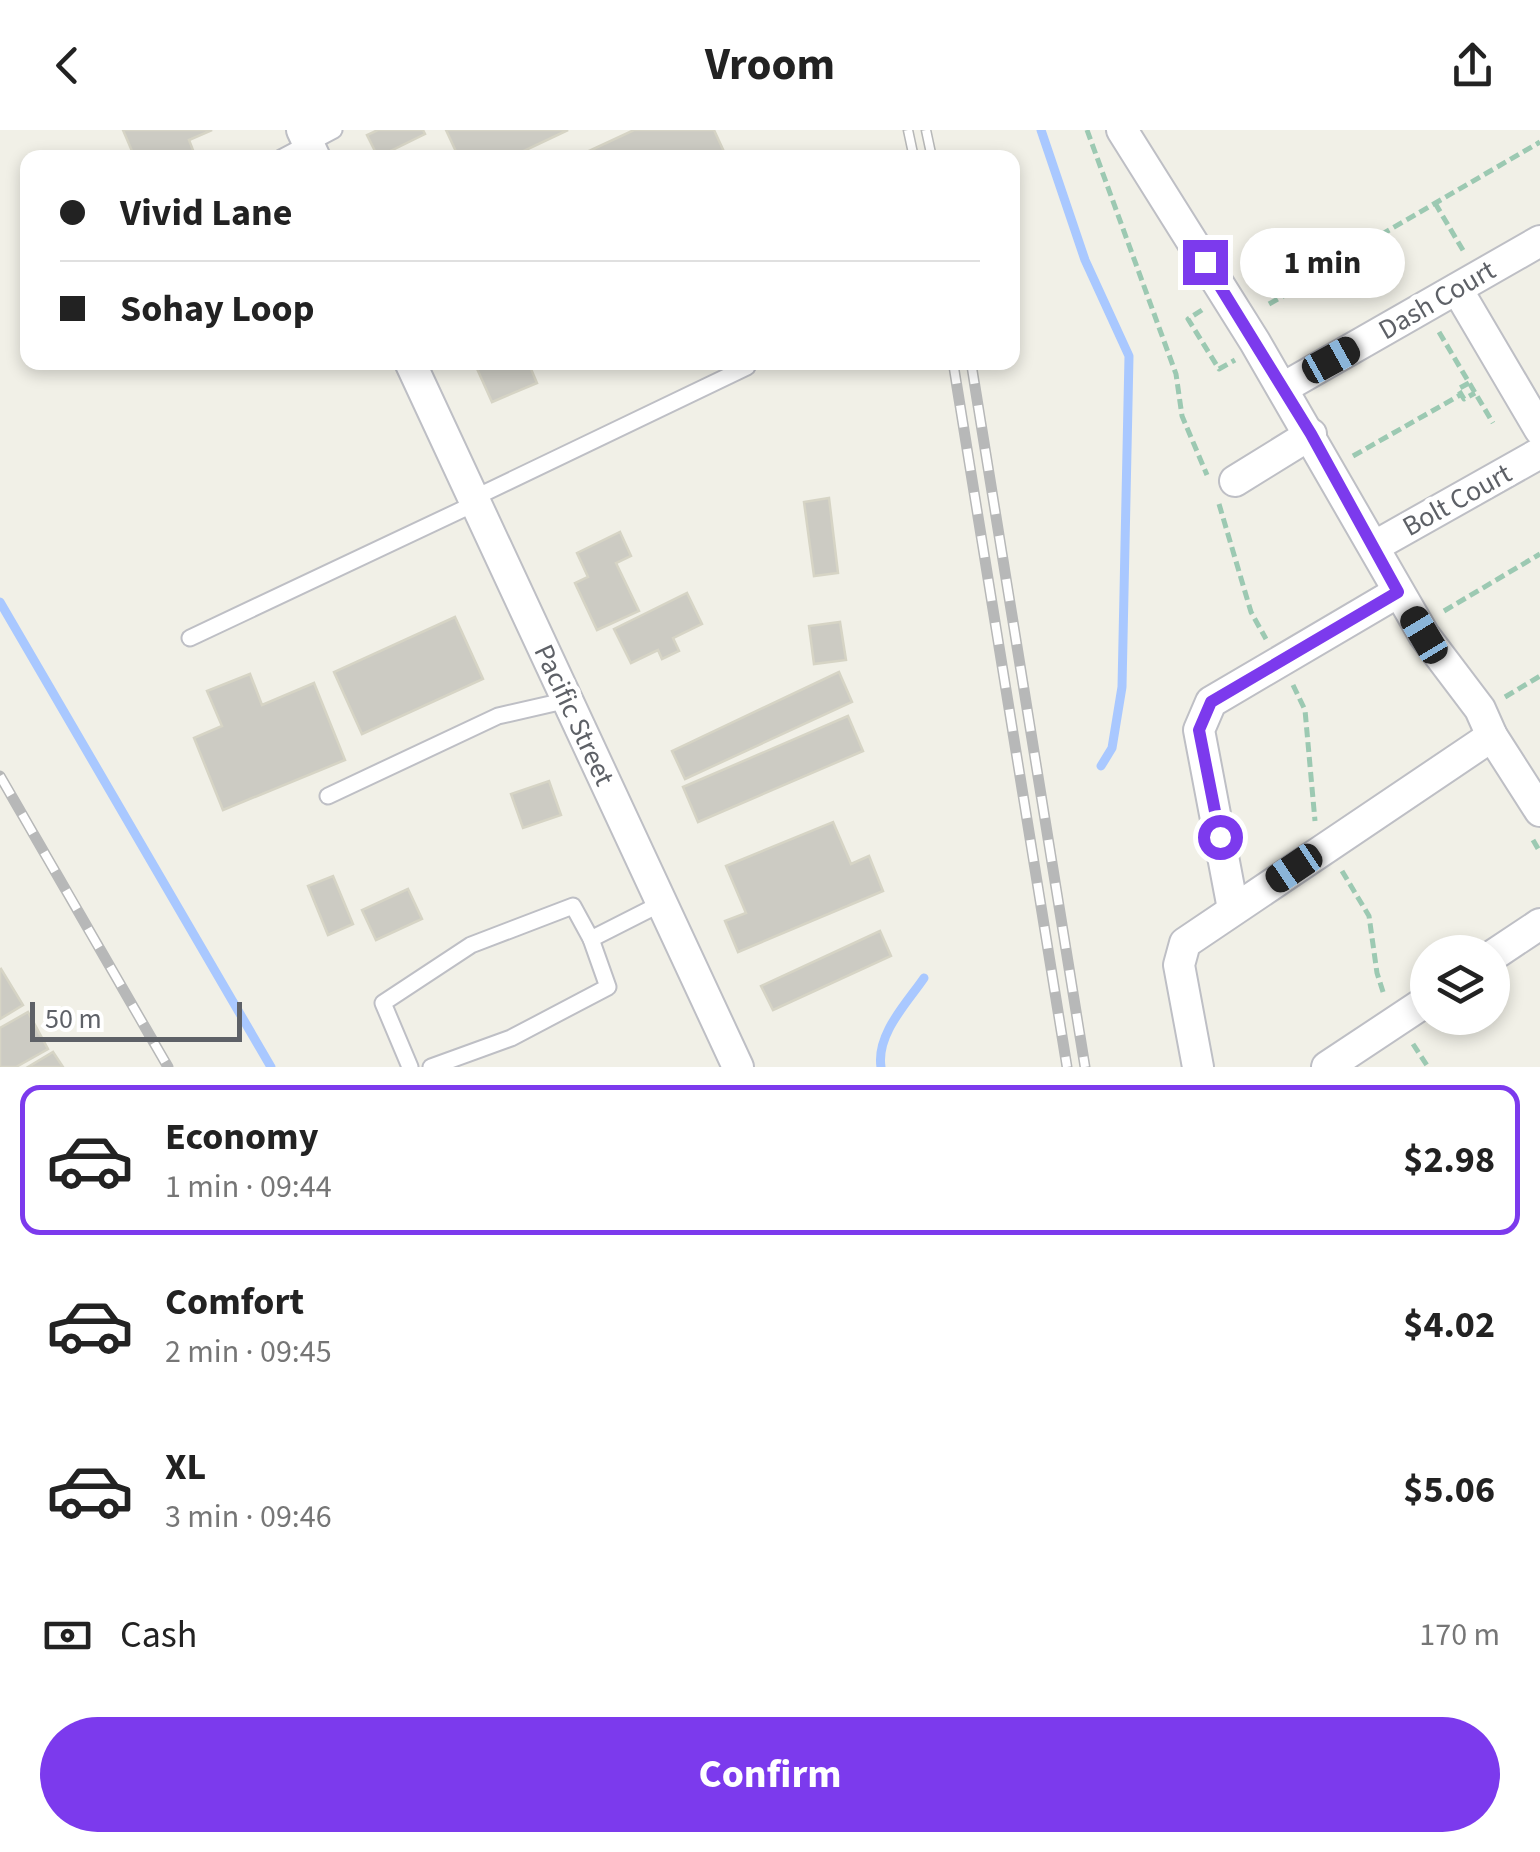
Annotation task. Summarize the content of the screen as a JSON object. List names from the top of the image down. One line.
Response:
{"streets":{"street":["Dash Court","Bolt Court","Pacific Street"]},"scale_bar":"50 m","page":{"header":"Vroom","banner":["Vivid Lane","Sohay Loop"],"bubble":"1 min","scale":"50 m","list":[{"name":"Economy","note":"1 min · 09:44","value":"$2.98"},{"name":"Comfort","note":"2 min · 09:45","value":"$4.02"},{"name":"XL","note":"3 min · 09:46","value":"$5.06"}],"pay":["Cash","170 m"],"buttons":"Confirm"}}
